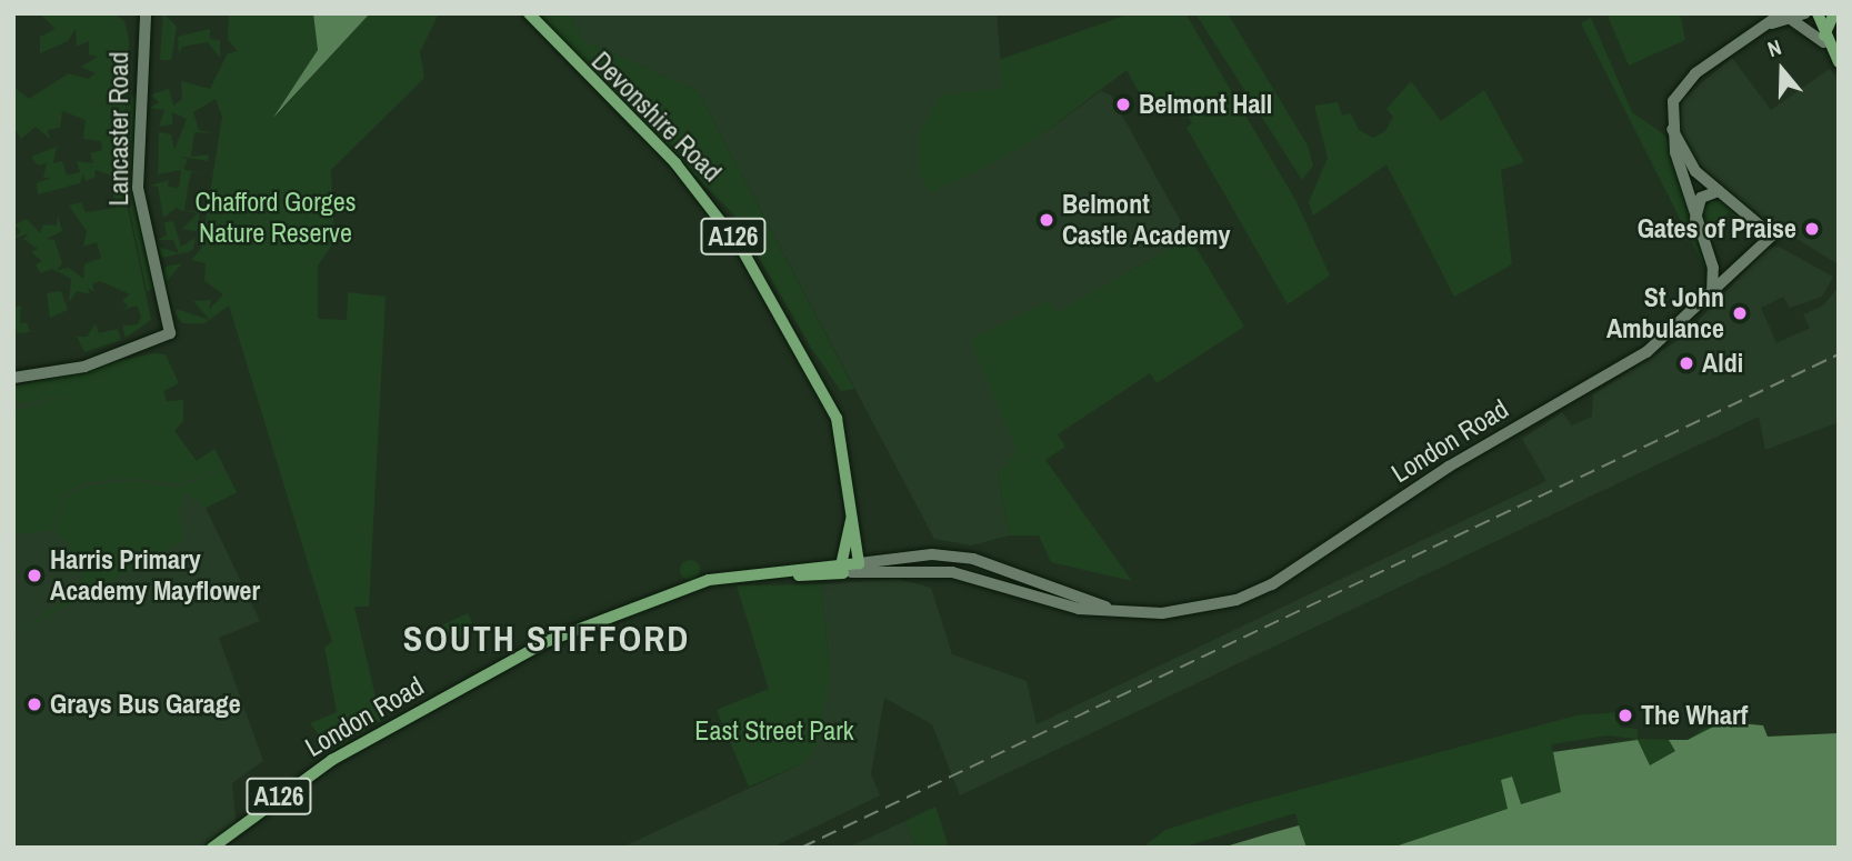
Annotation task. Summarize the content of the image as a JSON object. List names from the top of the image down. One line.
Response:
{"streets":{"main road":["Devonshire Road","A126","London Road"],"street":["Lancaster Road"]},"crossings":[["Devonshire Road","London Road"]],"districts":["SOUTH STIFFORD"],"parks":["Chafford Gorges Nature Reserve","East Street Park"],"places":["Belmont Hall","Belmont Castle Academy","Gates of Praise","St John Ambulance","Aldi","Harris Primary Academy Mayflower","Grays Bus Garage","The Wharf"],"north":"top"}
